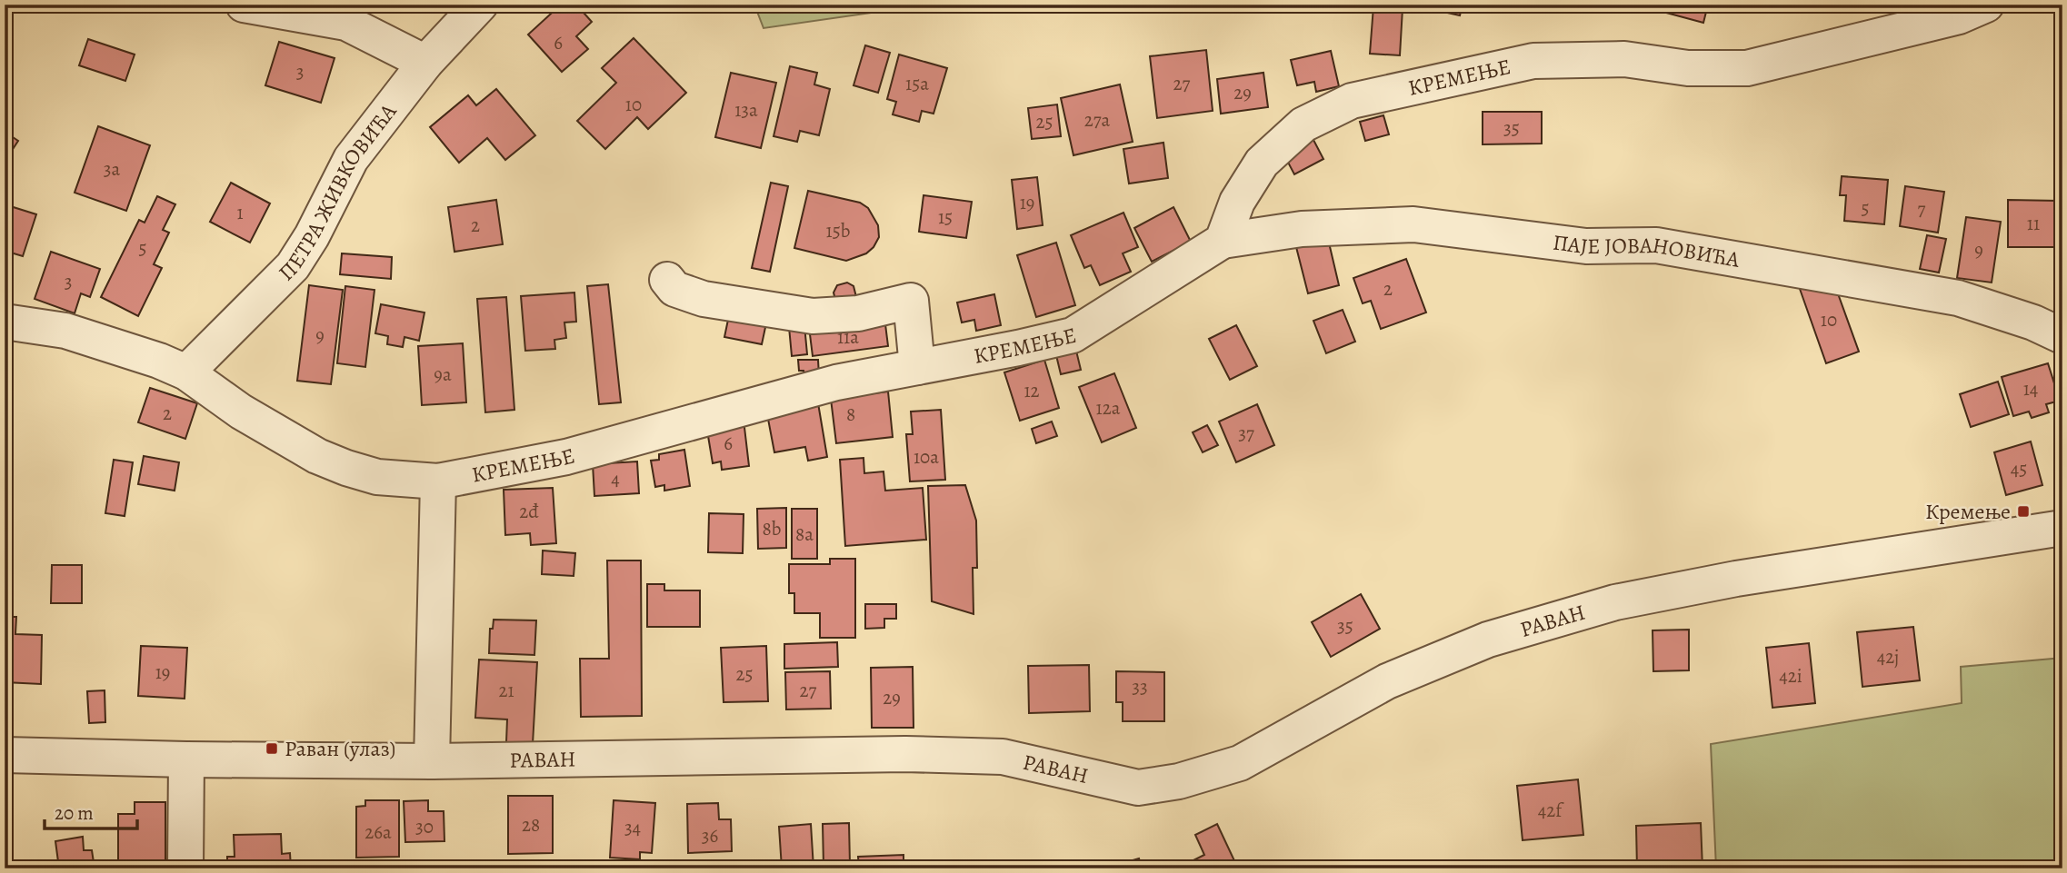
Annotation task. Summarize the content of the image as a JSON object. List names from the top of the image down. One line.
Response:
{"streets":{"street":["КРЕМЕЊЕ","ПЕТРА ЖИВКОВИЋА","ПАЈЕ ЈОВАНОВИЋА","РАВАН"]},"crossings":[["КРЕМЕЊЕ","ПЕТРА ЖИВКОВИЋА"],["КРЕМЕЊЕ","ПАЈЕ ЈОВАНОВИЋА"]],"places":{"transit":["Кремење","Раван (улаз)"]},"house_numbers":["6","3","15a","27","29","10","13a","27a","25","35","3a","19","5","7","1","15","11","2","15b","5","9","3","2","10","9","11a","9a","14","12","12a","2","8","37","6","10a","45","4","2đ","8b","8a","35","42j","19","25","42i","33","21","27","29","42f","28","30","34","26a","36"],"scale_bar":"20 m"}
